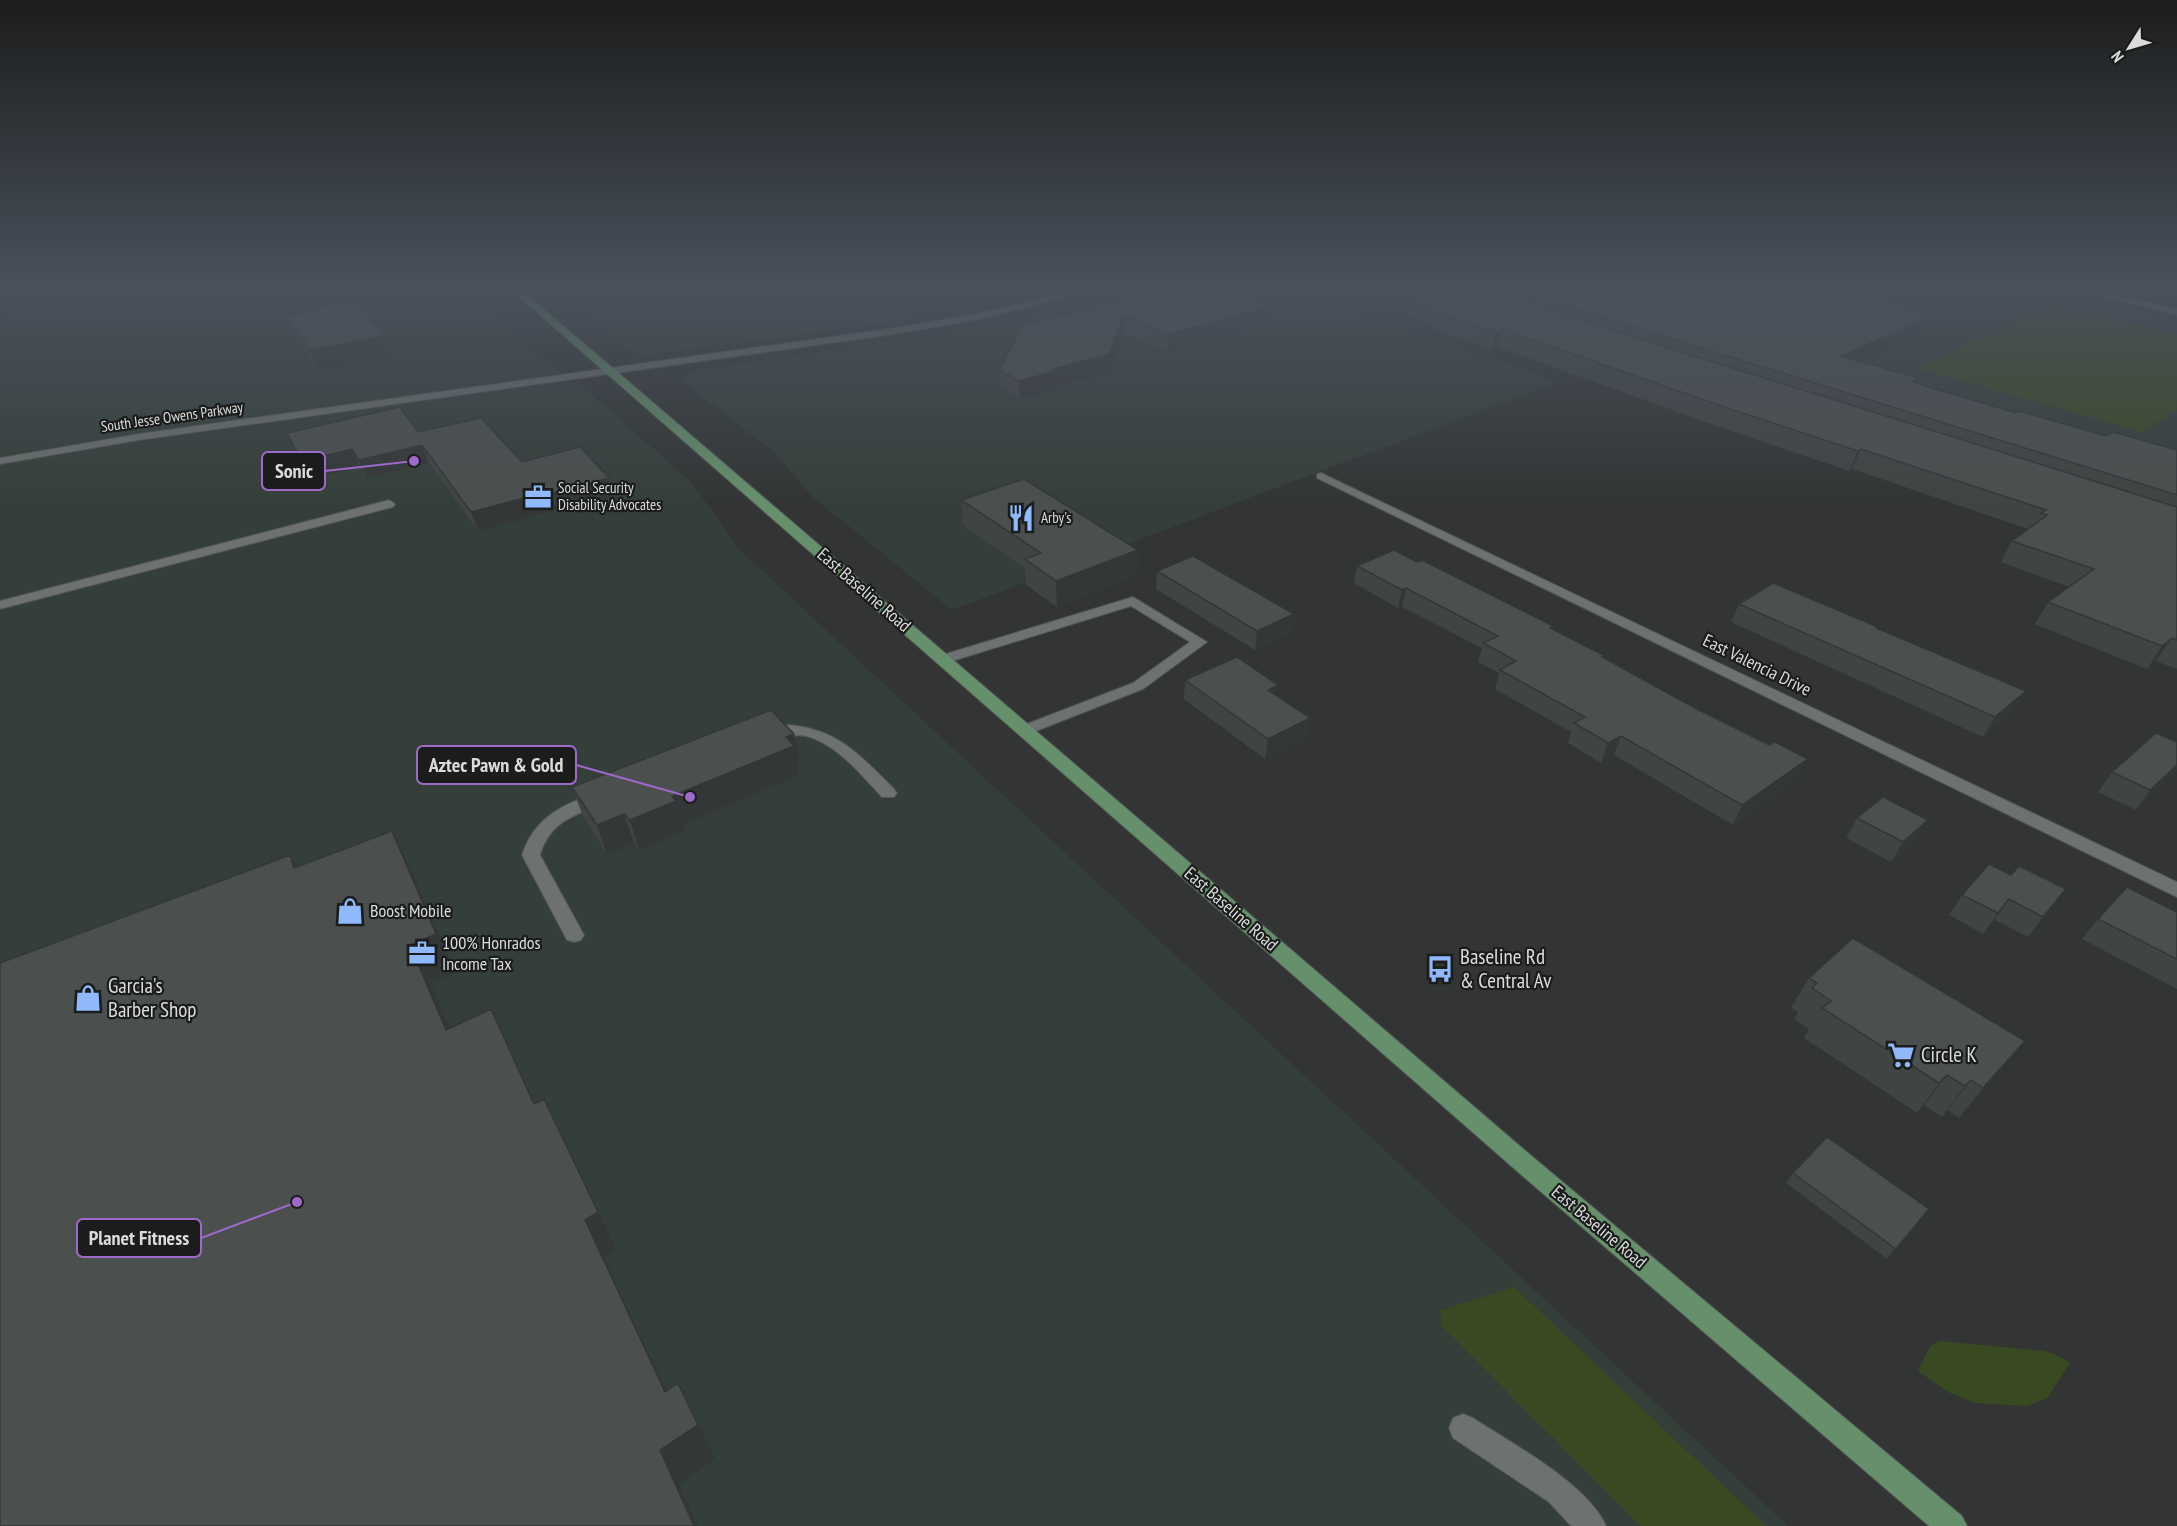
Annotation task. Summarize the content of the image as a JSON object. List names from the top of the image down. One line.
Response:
{"streets":{"main road":["East Baseline Road"],"street":["South Jesse Owens Parkway","East Valencia Drive"]},"crossings":[["South Jesse Owens Parkway","East Baseline Road"]],"places":{"other":["Sonic","Aztec Pawn & Gold","Planet Fitness"],"office":["Social Security Disability Advocates","100% Honrados Income Tax"],"restaurant":["Arby's"],"shop":["Boost Mobile","Garcia's Barber Shop"],"bus stop":["Baseline Rd & Central Av"],"supermarket":["Circle K"]},"north":"bottom left"}
